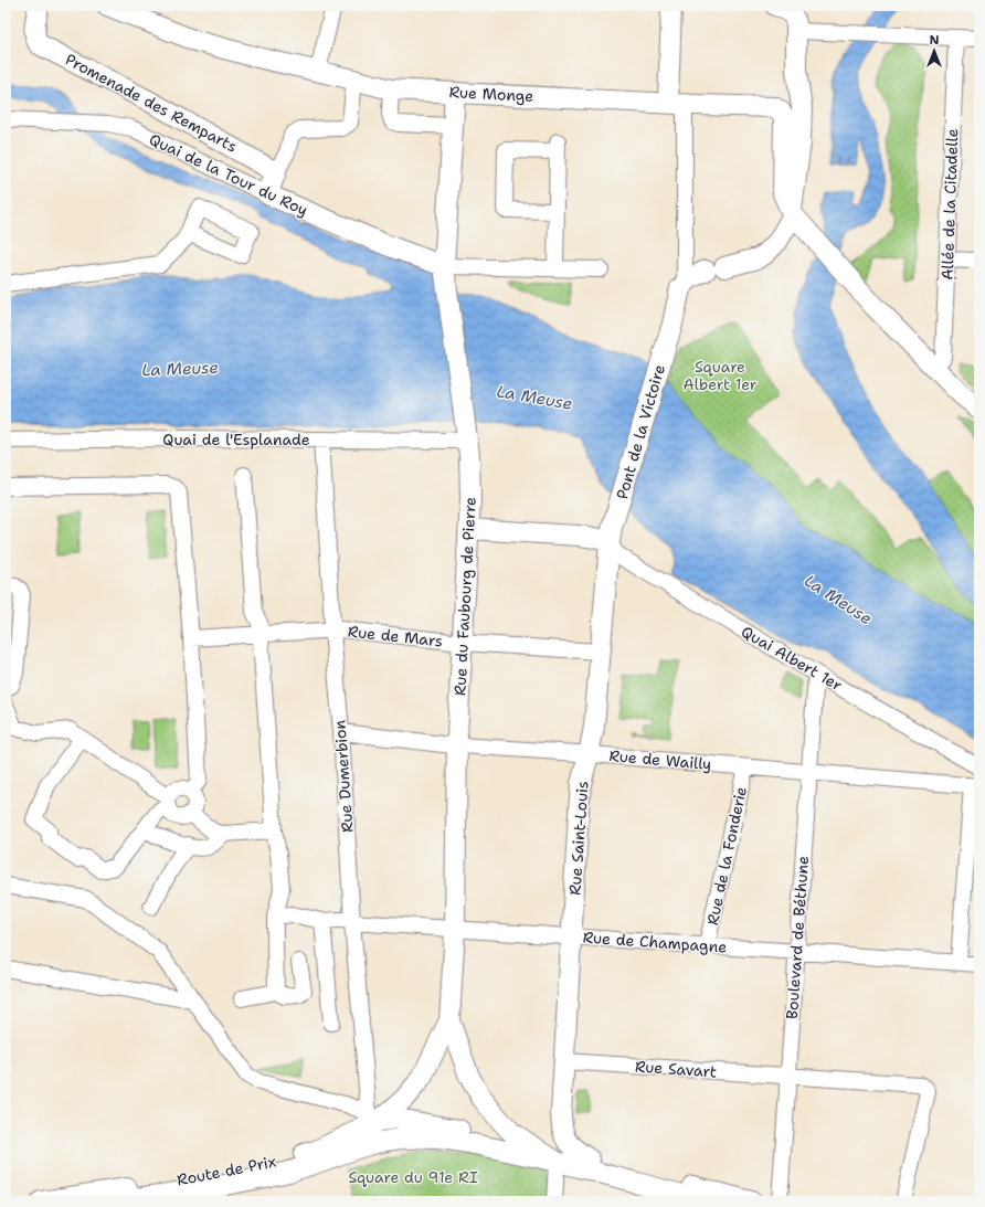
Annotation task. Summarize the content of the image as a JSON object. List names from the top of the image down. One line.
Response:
{"streets":{"main road":["Rue Monge","Promenade des Remparts","Quai de la Tour du Roy","Pont de la Victoire","Rue du Faubourg de Pierre","Rue Saint-Louis","Route de Prix"],"street":["Allée de la Citadelle","Quai de l'Esplanade","Rue de Mars","Quai Albert 1er","Rue de Wailly","Rue Dumerbion","Rue de la Fonderie","Boulevard de Béthune","Rue de Champagne","Rue Savart"]},"crossings":[["Rue Monge","Rue du Faubourg de Pierre"],["Quai de la Tour du Roy","Rue du Faubourg de Pierre"],["Pont de la Victoire","Rue Saint-Louis"],["Quai de l'Esplanade","Rue du Faubourg de Pierre"],["Quai de l'Esplanade","Rue Dumerbion"],["Rue du Faubourg de Pierre","Rue de Mars"],["Rue du Faubourg de Pierre","Rue de Wailly"],["Rue du Faubourg de Pierre","Rue de Champagne"],["Rue du Faubourg de Pierre","Route de Prix"],["Rue de Mars","Rue Dumerbion"],["Rue de Mars","Rue Saint-Louis"],["Quai Albert 1er","Rue Saint-Louis"],["Quai Albert 1er","Boulevard de Béthune"],["Rue de Wailly","Rue Dumerbion"],["Rue de Wailly","Rue Saint-Louis"],["Rue de Wailly","Rue de la Fonderie"],["Rue de Wailly","Boulevard de Béthune"],["Rue Dumerbion","Rue de Champagne"],["Rue Dumerbion","Route de Prix"],["Rue Saint-Louis","Rue de Champagne"],["Rue Saint-Louis","Rue Savart"],["Rue de la Fonderie","Rue de Champagne"],["Boulevard de Béthune","Rue de Champagne"],["Boulevard de Béthune","Rue Savart"]],"water":["La Meuse"],"parks":["Square Albert 1er","Square du 91e RI"],"north":"top"}
